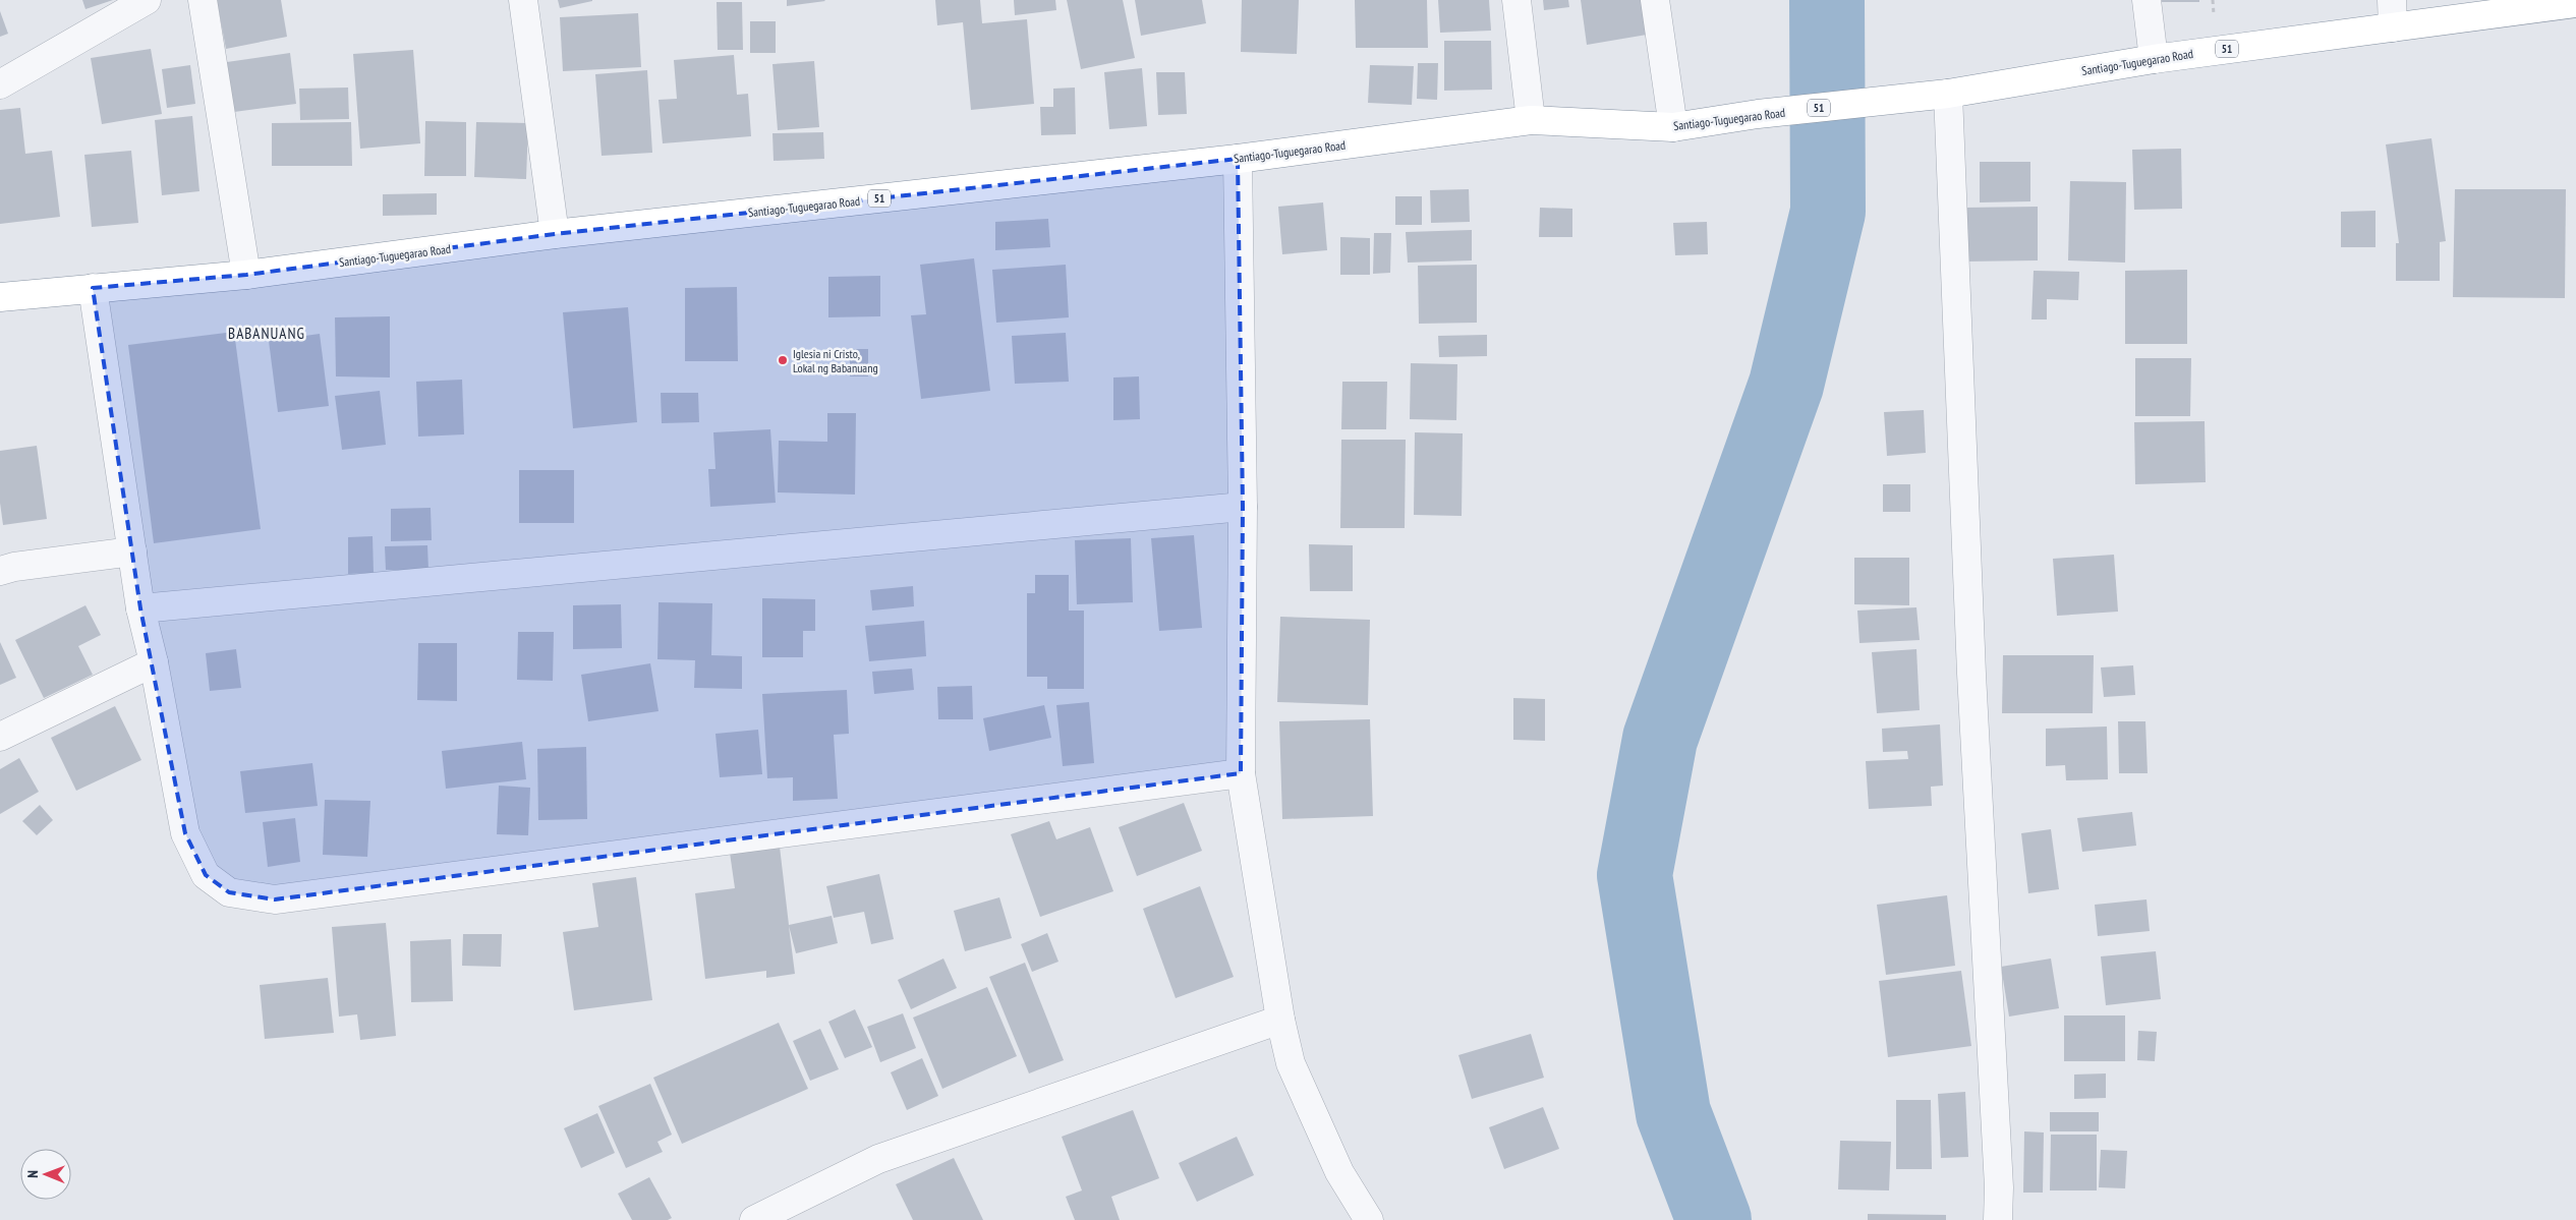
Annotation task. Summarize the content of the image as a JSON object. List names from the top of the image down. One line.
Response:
{"streets":{"highway":["51","Santiago-Tuguegarao Road"]},"districts":["BABANUANG"],"places":["Iglesia ni Cristo, Lokal ng Babanuang"],"north":"left"}
